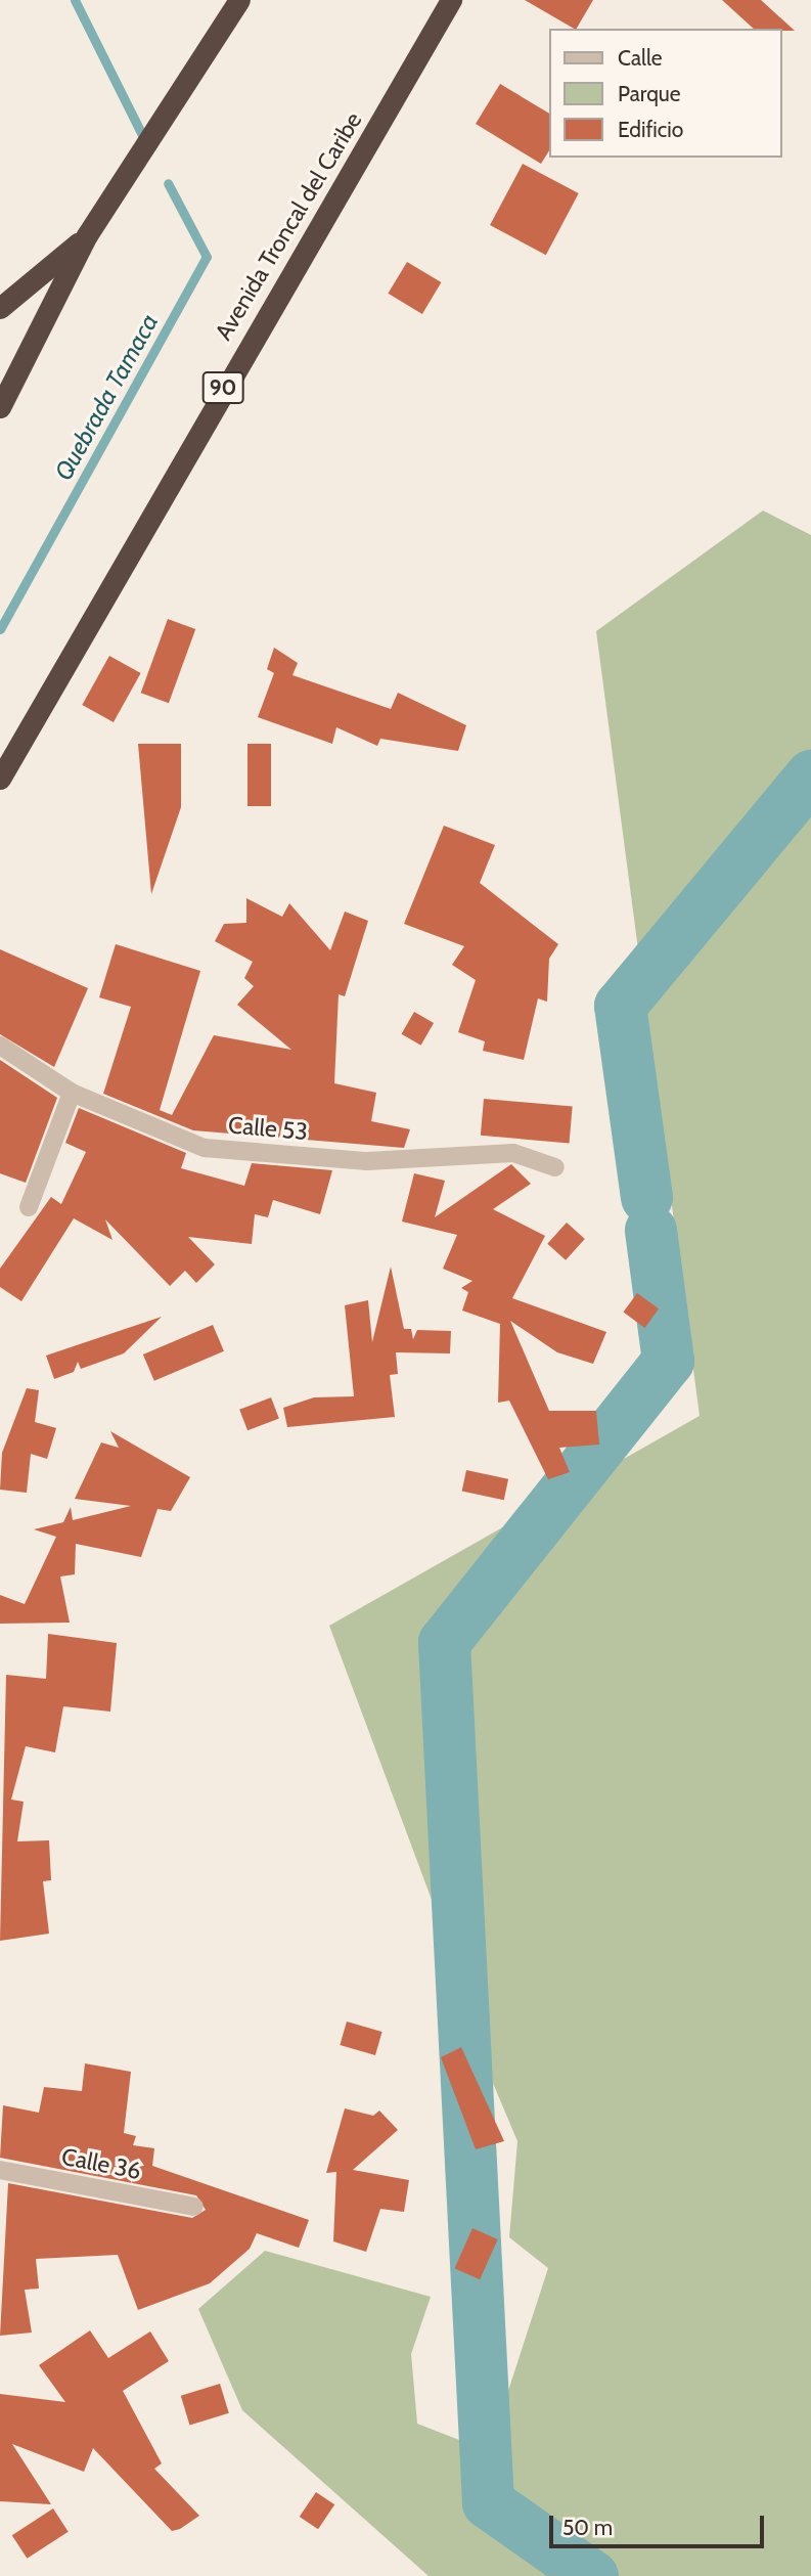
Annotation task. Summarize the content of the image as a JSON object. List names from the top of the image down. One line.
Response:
{"streets":{"highway":["Avenida Troncal del Caribe","90"],"street":["Calle 53","Calle 36"]},"water":["Quebrada Tamaca"],"legend":["Calle","Parque","Edificio"],"scale_bar":"50 m"}
